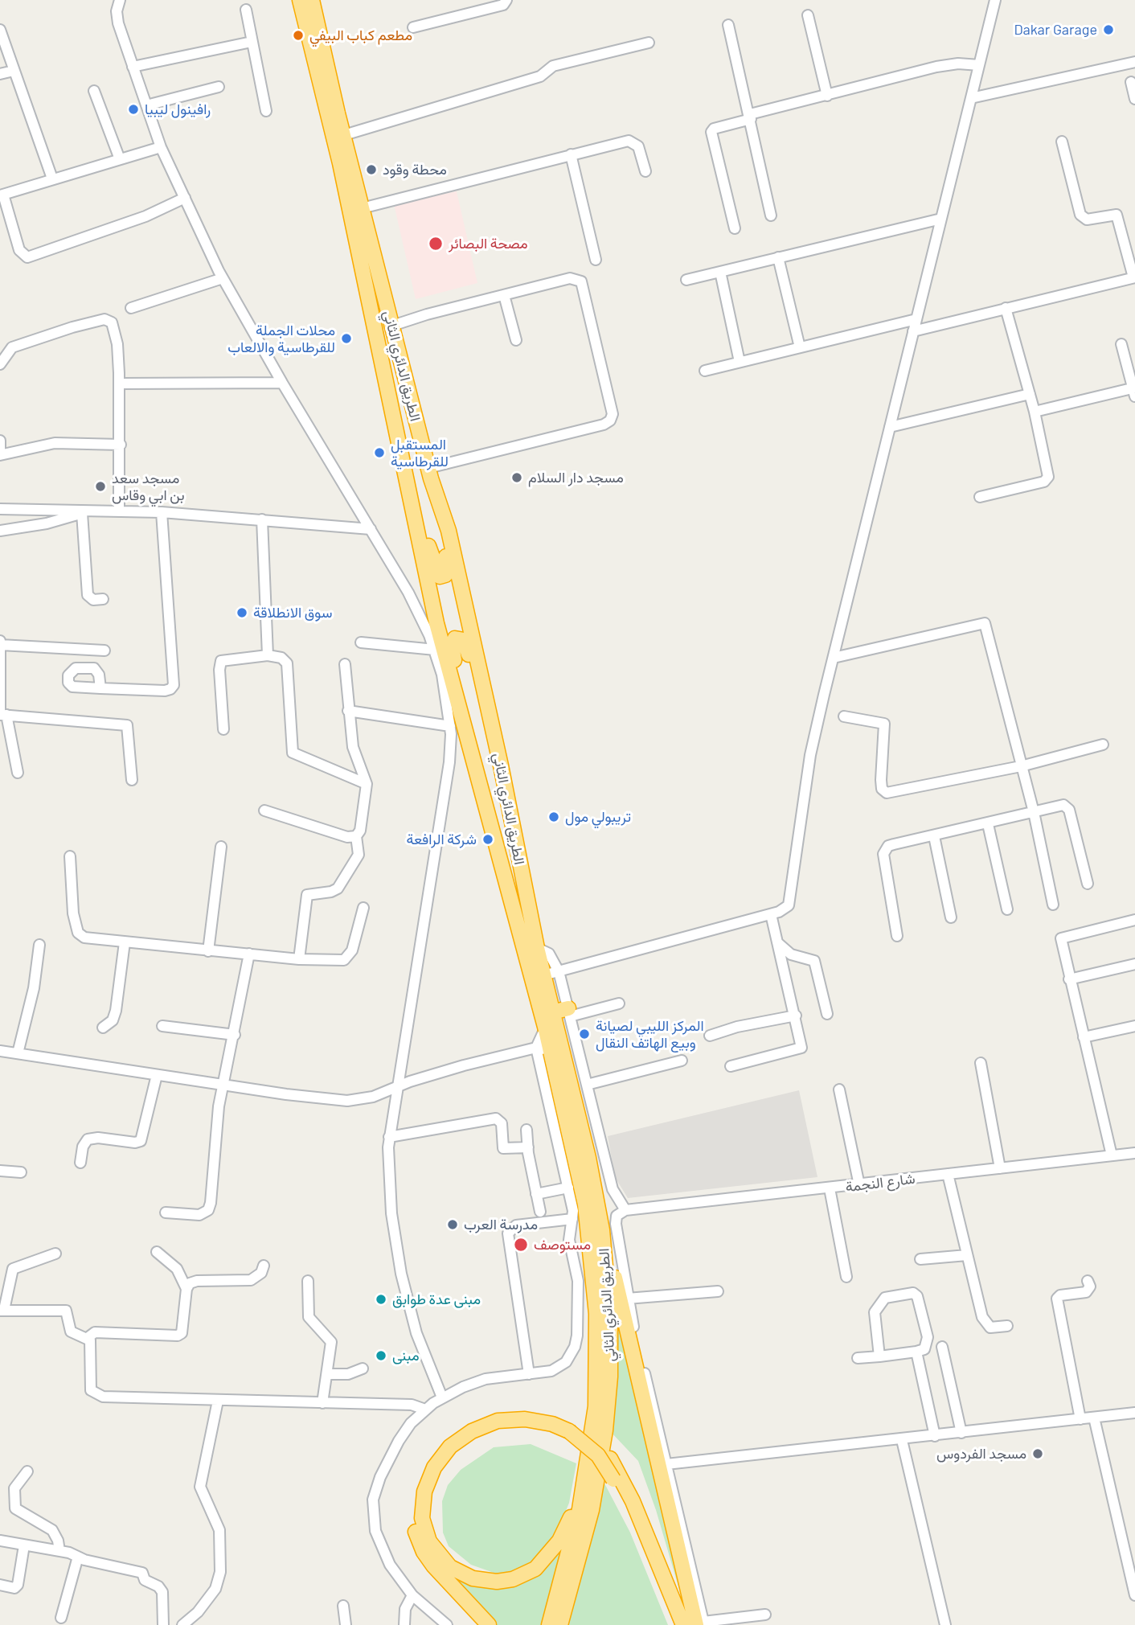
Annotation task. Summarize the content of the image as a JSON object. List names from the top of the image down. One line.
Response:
{"streets":{"highway":["الطريق الدائري الثاني"],"street":["شارع النجمة"]},"places":["Dakar Garage","مطعم كباب البيفي","رافينول ليبيا","محطة وقود","مصحة البصائر","محلات الجملة للقرطاسية والالعاب","المستقبل للقرطاسية","مسجد دار السلام","مسجد سعد بن ابي وقاس","سوق الانطلاقة","تريبولي مول","شركة الرافعة","المركز الليبي لصيانة وبيع الهاتف النقال","مدرسة العرب","مستوصف","مبنى عدة طوابق","مبنى","مسجد الفردوس"]}
